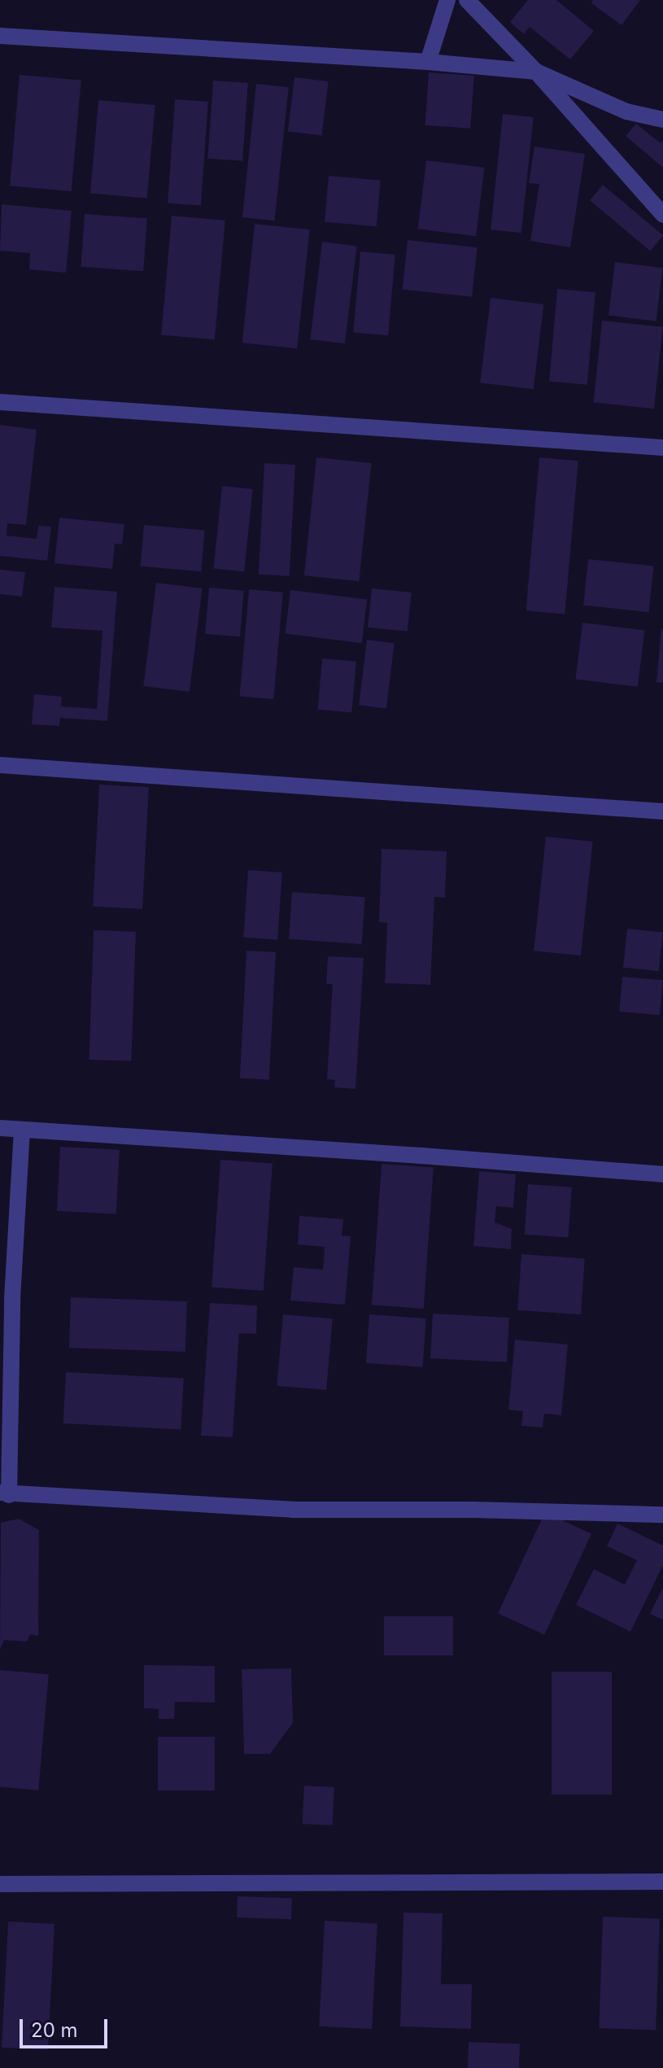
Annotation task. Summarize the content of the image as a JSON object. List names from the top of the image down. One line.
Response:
{"scale_bar":"20 m"}
